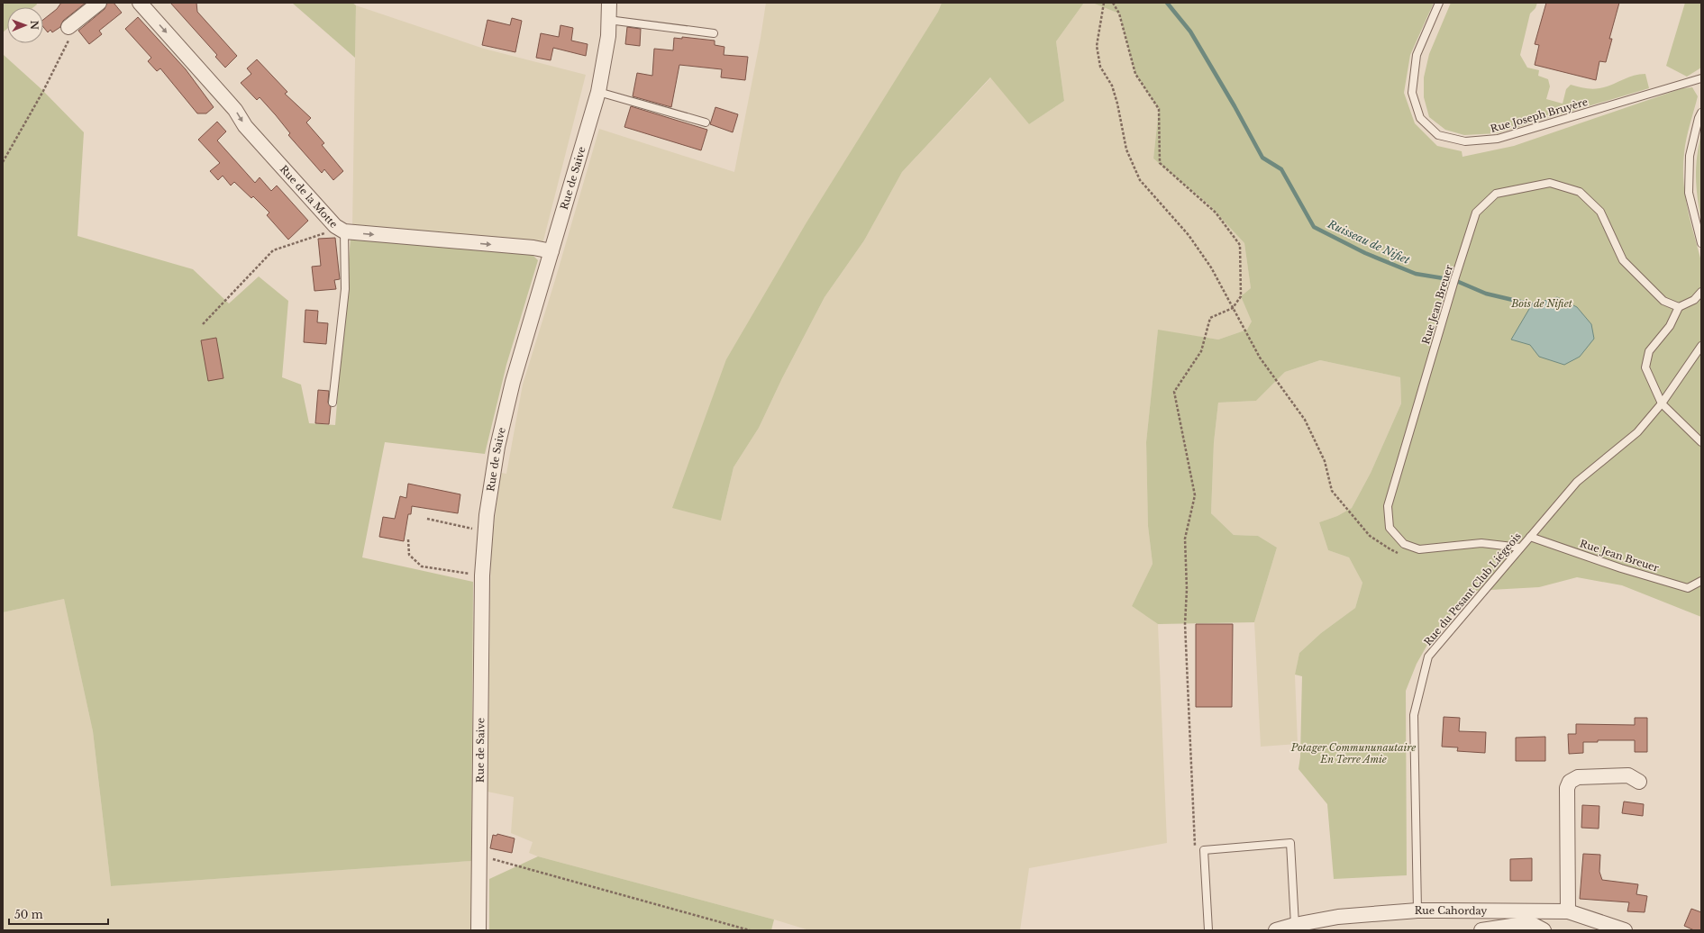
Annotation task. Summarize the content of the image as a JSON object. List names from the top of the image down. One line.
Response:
{"streets":{"street":["Rue de Saive","Rue de la Motte","Rue Cahorday"],"lane":["Rue Joseph Bruyère","Rue Jean Breuer","Rue du Pesant Club Liégeois"]},"crossings":[["Rue de Saive","Rue de la Motte"],["Rue Jean Breuer","Rue du Pesant Club Liégeois"],["Rue du Pesant Club Liégeois","Rue Cahorday"]],"one_way":["Rue de la Motte"],"water":["Ruisseau de Nifiet"],"parks":["Bois de Nifiet","Potager Commununautaire En Terre Amie"],"scale_bar":"50 m","north":"right"}
